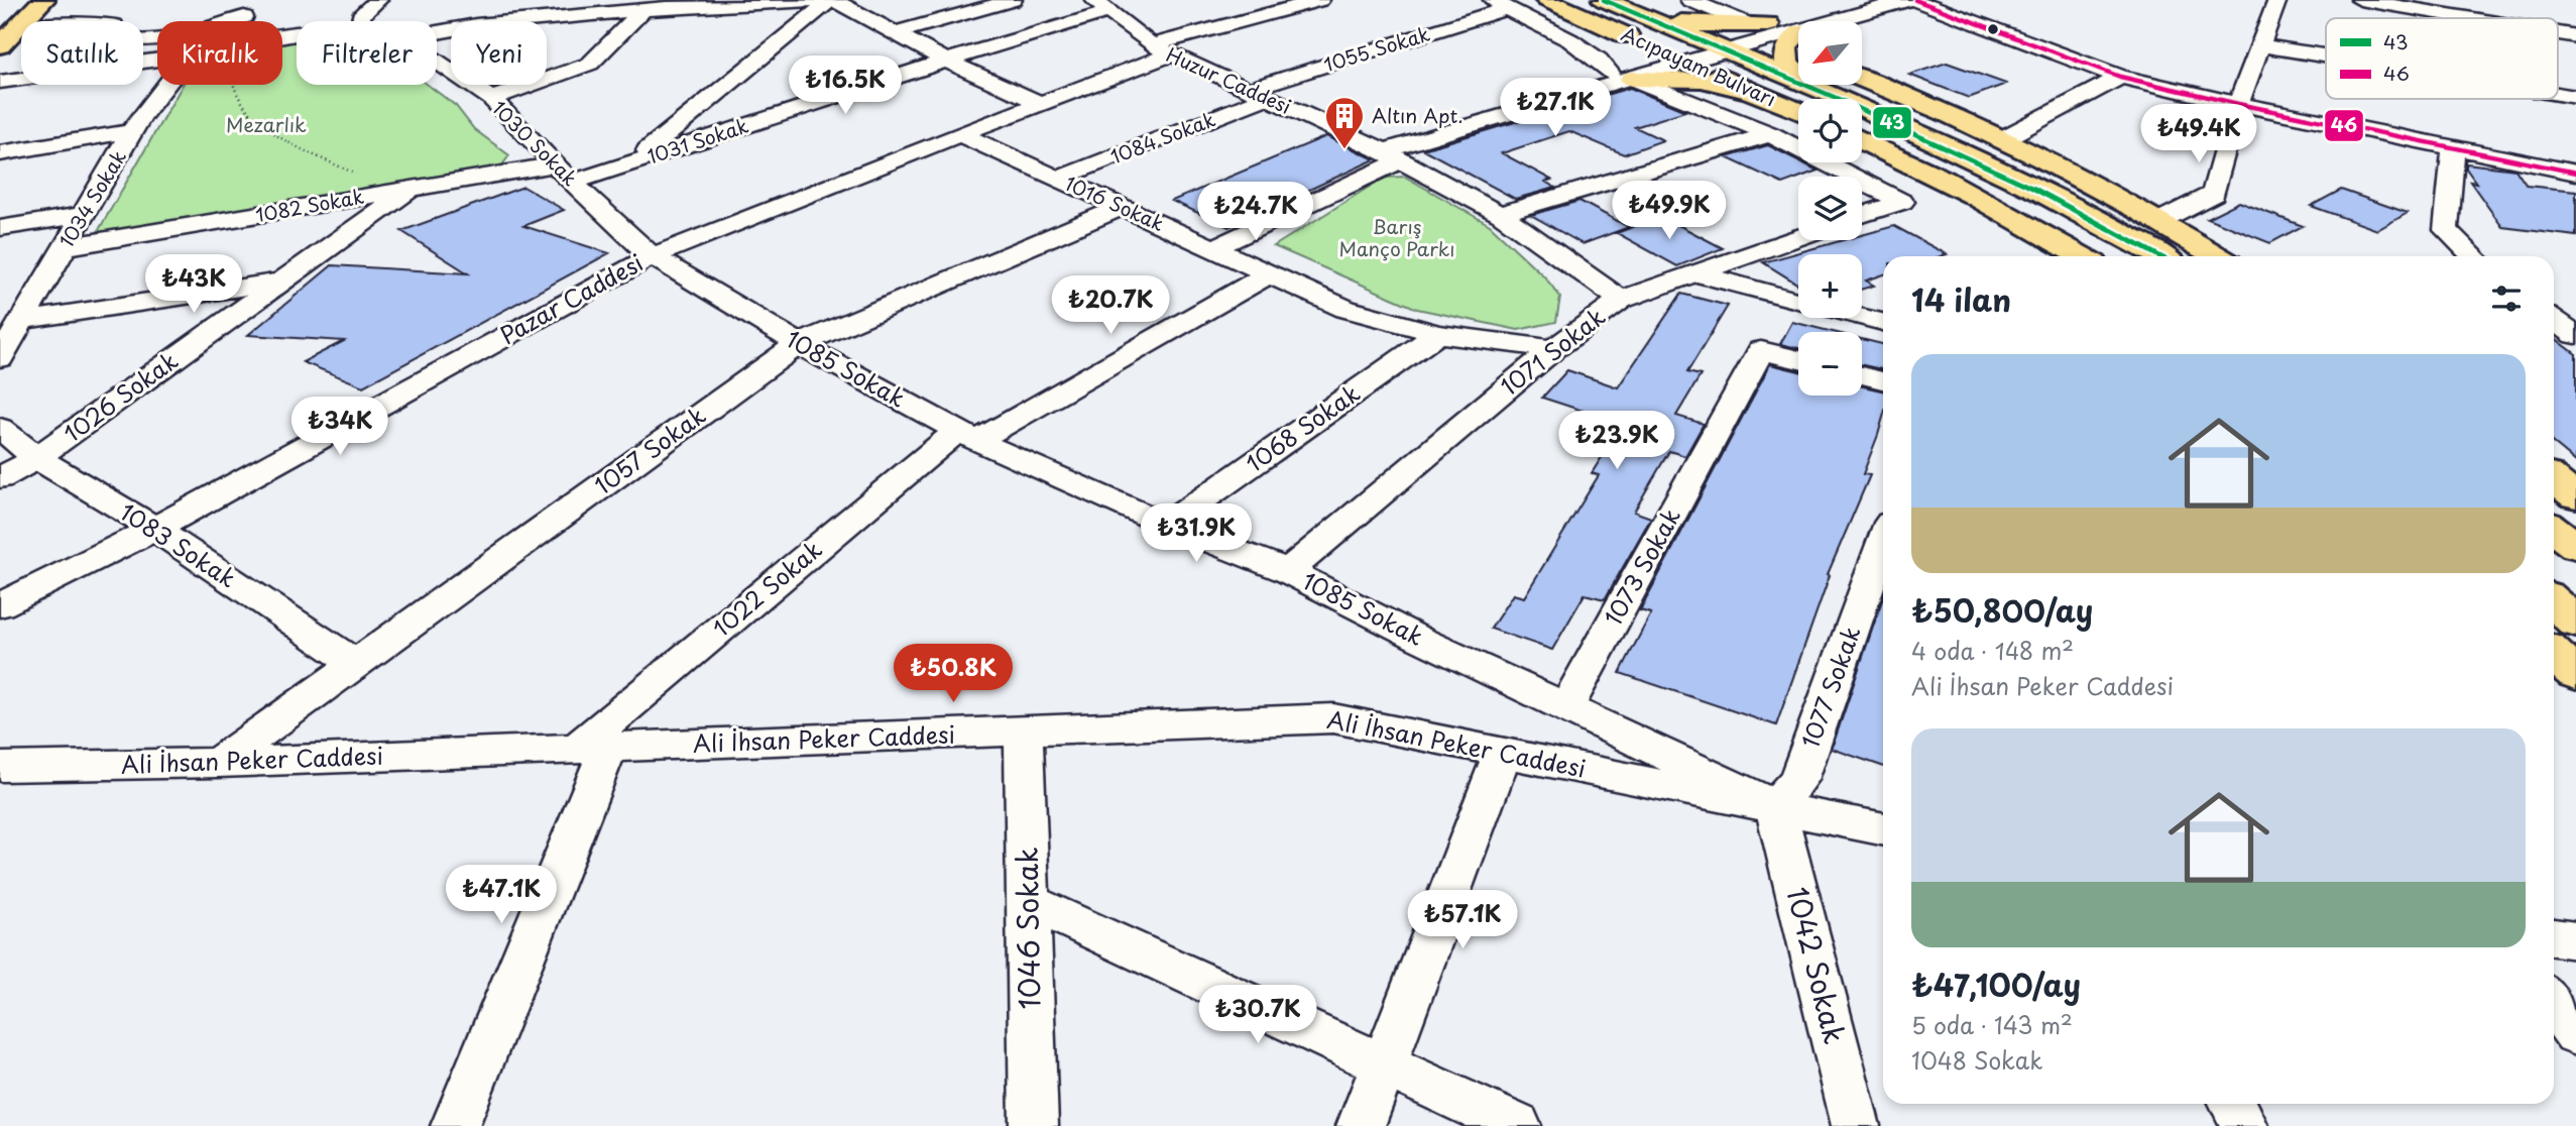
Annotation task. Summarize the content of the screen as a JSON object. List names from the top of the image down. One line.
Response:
{"streets":{"main road":["Acıpayam Bulvarı"],"street":["1055 Sokak","Huzur Caddesi","1084 Sokak","1031 Sokak","1030 Sokak","1034 Sokak","1016 Sokak","1082 Sokak","Pazar Caddesi","1071 Sokak","1085 Sokak","1026 Sokak","1068 Sokak","1057 Sokak","1083 Sokak","1073 Sokak","1022 Sokak","1077 Sokak","Ali İhsan Peker Caddesi","1046 Sokak","1042 Sokak"]},"crossings":[["1055 Sokak","Huzur Caddesi"],["1055 Sokak","1084 Sokak"],["Huzur Caddesi","1084 Sokak"],["Huzur Caddesi","1031 Sokak"],["Huzur Caddesi","Pazar Caddesi"],["Huzur Caddesi","1071 Sokak"],["1084 Sokak","1016 Sokak"],["1031 Sokak","1030 Sokak"],["1030 Sokak","1082 Sokak"],["1030 Sokak","Pazar Caddesi"],["1030 Sokak","1085 Sokak"],["1034 Sokak","1082 Sokak"],["1016 Sokak","Pazar Caddesi"],["1016 Sokak","1071 Sokak"],["1016 Sokak","1068 Sokak"],["1016 Sokak","1057 Sokak"],["1016 Sokak","1022 Sokak"],["1082 Sokak","1026 Sokak"],["Pazar Caddesi","1085 Sokak"],["Pazar Caddesi","1083 Sokak"],["1071 Sokak","1085 Sokak"],["1085 Sokak","1068 Sokak"],["1085 Sokak","1057 Sokak"],["1085 Sokak","1073 Sokak"],["1085 Sokak","1022 Sokak"],["1085 Sokak","1077 Sokak"],["1085 Sokak","Ali İhsan Peker Caddesi"],["1085 Sokak","1042 Sokak"],["1026 Sokak","1083 Sokak"],["1057 Sokak","1083 Sokak"],["1057 Sokak","Ali İhsan Peker Caddesi"],["1022 Sokak","Ali İhsan Peker Caddesi"],["1077 Sokak","Ali İhsan Peker Caddesi"],["1077 Sokak","1042 Sokak"],["Ali İhsan Peker Caddesi","1046 Sokak"],["Ali İhsan Peker Caddesi","1042 Sokak"]],"parks":["Mezarlık","Barış Manço Parkı"],"places":{"building":["Altın Apt."]},"lines":["transit line 43","transit line 46"],"legend":["43","46"],"north":"bottom left","page":{"map_buttons":["+","−"],"chip":["Satılık","Kiralık","Filtreler","Yeni"],"price":["₺16.5K","₺27.1K","₺49.4K","₺49.9K","₺24.7K","₺43K","₺20.7K","₺34K","₺23.9K","₺31.9K","₺50.8K","₺47.1K","₺57.1K","₺30.7K"],"heading":"14 ilan","list":[{"name":"₺50,800/ay","note":"4 oda · 148 m² · Ali İhsan Peker Caddesi"},{"name":"₺47,100/ay","note":"5 oda · 143 m² · 1048 Sokak"}]}}
